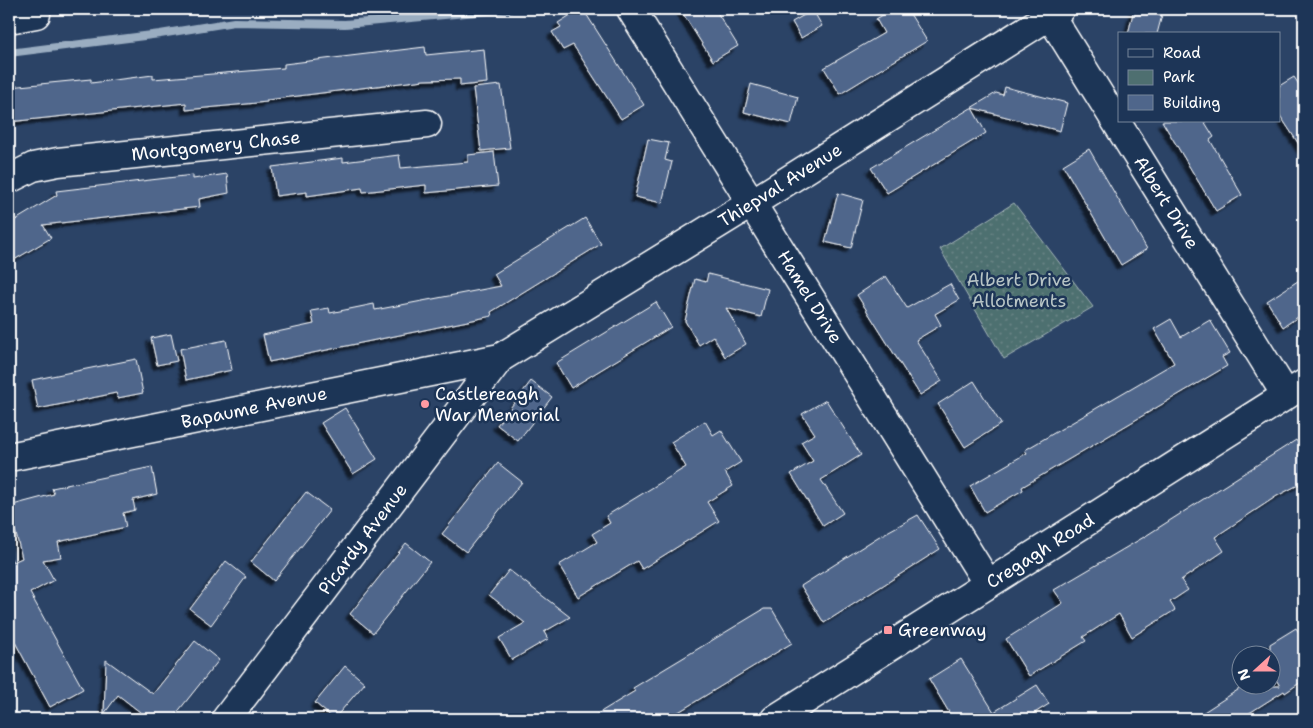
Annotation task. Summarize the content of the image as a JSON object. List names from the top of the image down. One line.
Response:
{"streets":{"street":["Montgomery Chase","Thiepval Avenue","Albert Drive","Hamel Drive","Bapaume Avenue","Picardy Avenue","Cregagh Road"]},"crossings":[["Thiepval Avenue","Albert Drive"],["Thiepval Avenue","Hamel Drive"],["Thiepval Avenue","Bapaume Avenue"],["Thiepval Avenue","Picardy Avenue"],["Albert Drive","Cregagh Road"],["Hamel Drive","Cregagh Road"],["Bapaume Avenue","Picardy Avenue"]],"parks":["Albert Drive Allotments"],"places":{"other":["Castlereagh War Memorial"],"transit":["Greenway"]},"legend":["Road","Park","Building"],"north":"left"}
